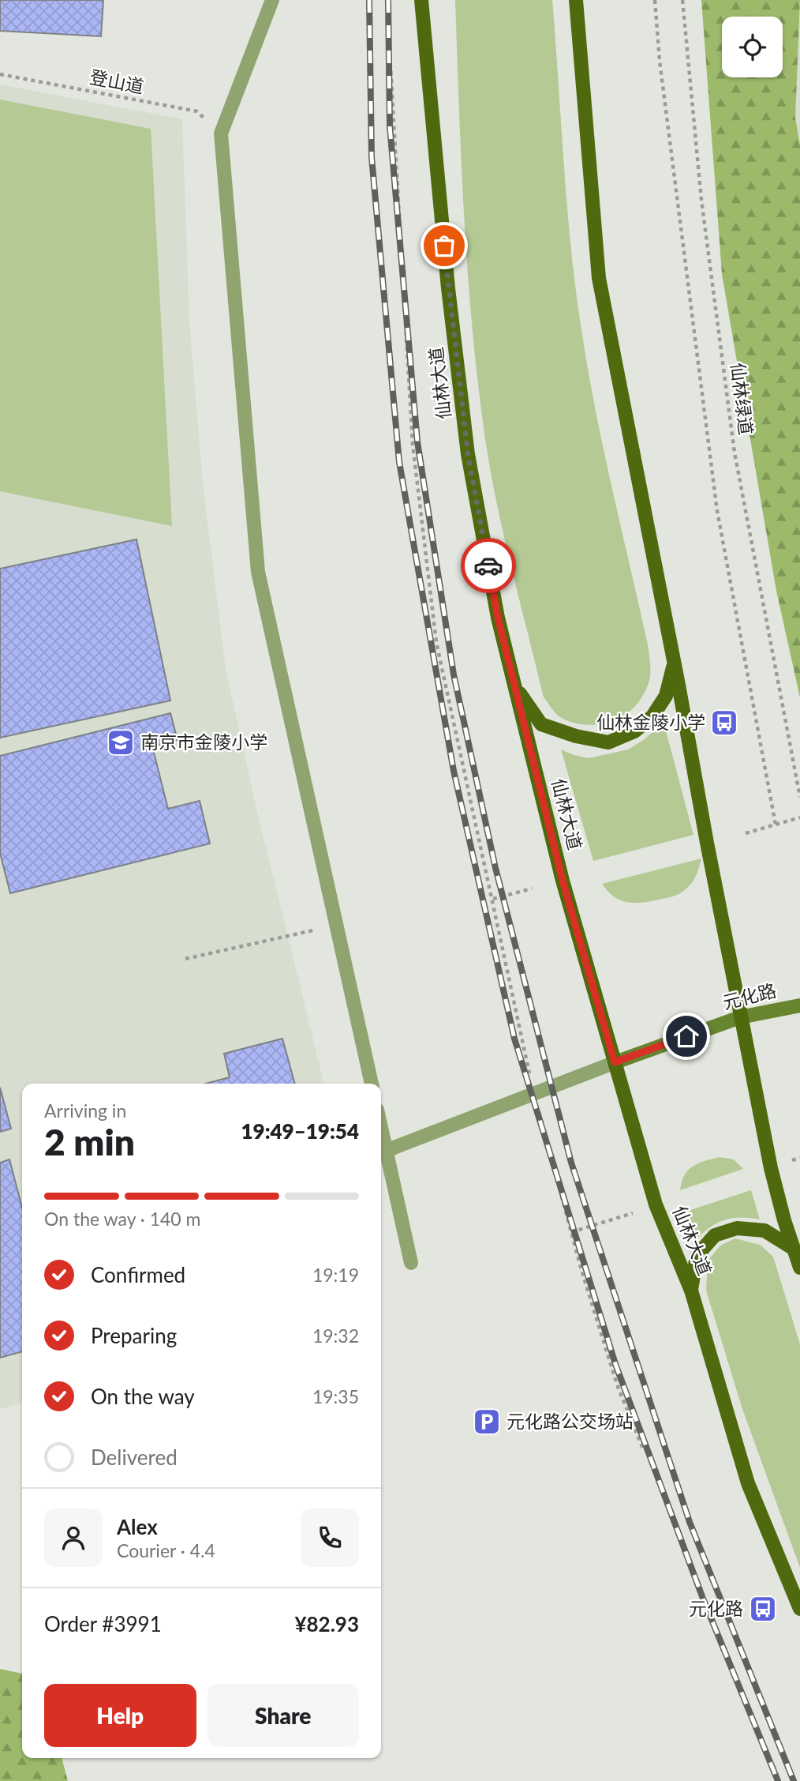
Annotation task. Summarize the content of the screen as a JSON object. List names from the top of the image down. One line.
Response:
{"streets":{"main road":["仙林大道"],"street":["元化路"],"path":["登山道","仙林绿道"]},"crossings":[["仙林大道","元化路"]],"places":{"bus stop":["仙林金陵小学","元化路"],"school or university":["南京市金陵小学"],"parking":["元化路公交场站"]},"page":{"heading":["2 min","Arriving in","19:49–19:54"],"panel":["Alex","Courier · 4.4","Order #3991","¥82.93"],"bar":"On the way · 140 m","list":[["Confirmed","19:19"],["Preparing","19:32"],["On the way","19:35"],"Delivered"],"buttons":["Help","Share"]}}
